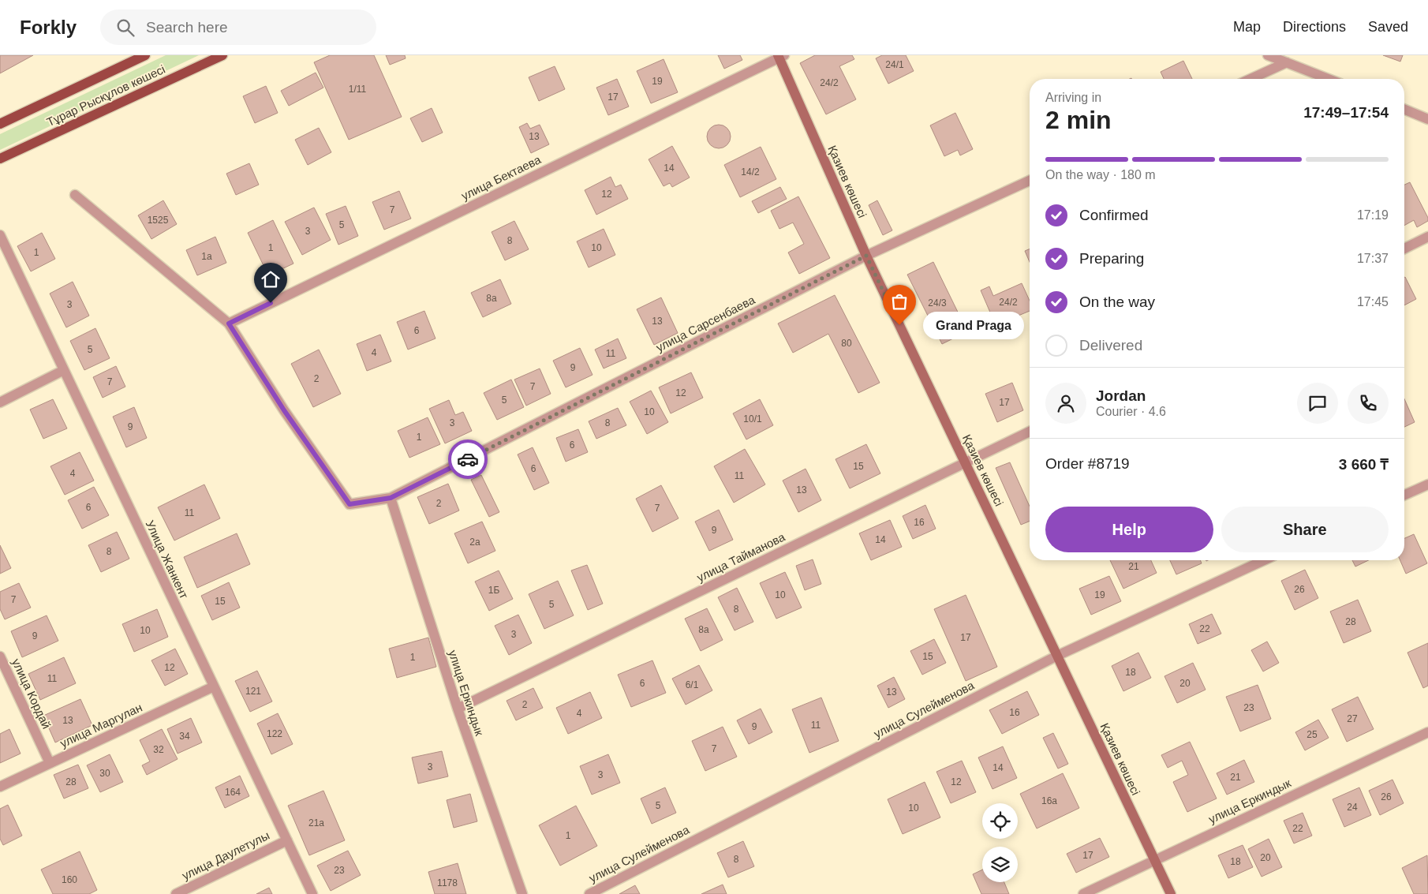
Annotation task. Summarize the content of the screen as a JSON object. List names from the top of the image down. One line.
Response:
{"streets":{"main road":["Тұрар Рыскұлов көшесі"],"street":["улица Бектаева","Қазиев көшесі","улица Сарсенбаева","улица Тайманова","Улица Жанкент","улица Еркиндык","улица Кордай","улица Сулейменова","улица Маргулан","улица Даулетулы"]},"crossings":[["улица Бектаева","Қазиев көшесі"],["улица Бектаева","улица Сарсенбаева"],["Қазиев көшесі","улица Сарсенбаева"],["Қазиев көшесі","улица Тайманова"],["Қазиев көшесі","улица Еркиндык"],["Қазиев көшесі","улица Сулейменова"],["улица Сарсенбаева","улица Еркиндык"],["улица Тайманова","улица Еркиндык"],["Улица Жанкент","улица Маргулан"],["Улица Жанкент","улица Даулетулы"],["улица Кордай","улица Маргулан"]],"places":["Grand Praga"],"house_numbers":["24/1","19","24/2","1/11","17","13","14","14/2","12","7","1525","5","3","8","1","10","1","1а","8а","24/2","24/3","3","13","6","80","5","4","11","9","2","7","7","12","5","17","10","10/1","3","8","9","1","6","15","6","4","11","13","2","6","7","11","16","9","14","2а","8","21","26","1Б","10","19","7","15","5","8","28","22","8а","10","3","9","17","15","1","12","18","11","6","20","6/1","121","13","2","23","16","4","27","13","11","9","122","25","34","7","32","3","14","30","3","21","28","12","164","26","16а","5","24","10","21а","22","1","17","20","8","18","23","160","1178"],"page":{"header":"Forkly","search":"Search here","nav":["Map","Directions","Saved"],"heading":["2 min","Arriving in","17:49–17:54"],"panel":["Jordan","Courier · 4.6","Order #8719","3 660 ₸"],"bar":"On the way · 180 m","list":[["Confirmed","17:19"],["Preparing","17:37"],["On the way","17:45"],"Delivered"],"bubble":"Grand Praga","buttons":["Help","Share"]}}
